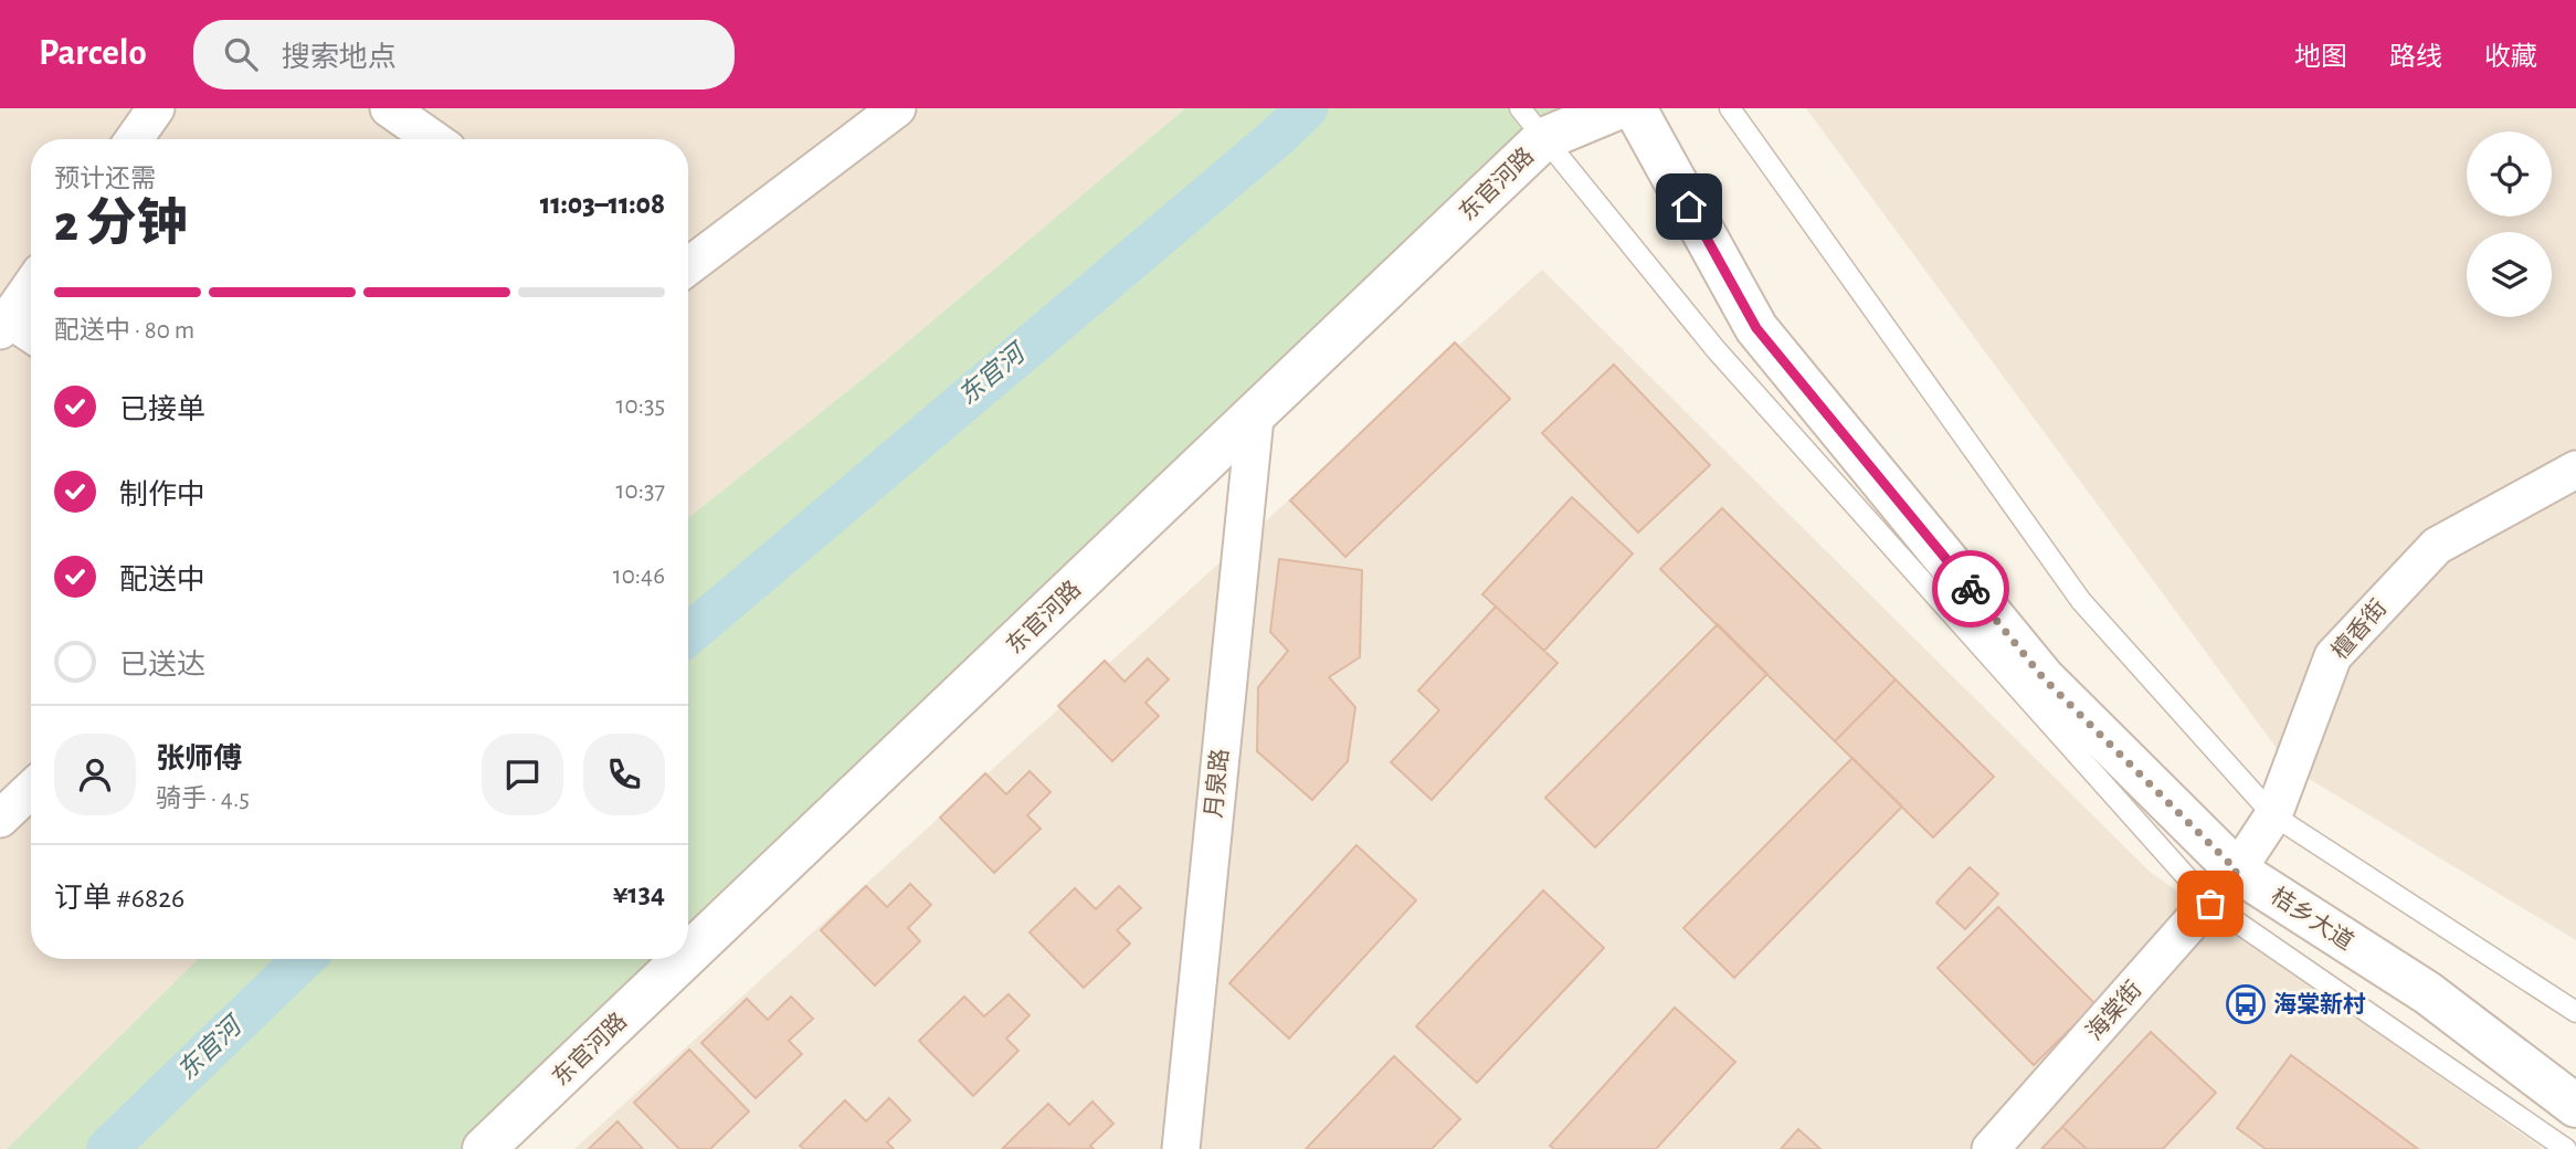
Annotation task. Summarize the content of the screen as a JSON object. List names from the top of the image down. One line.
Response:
{"streets":{"street":["东官河路","檀香街","月泉路","桔乡大道","海棠街"]},"crossings":[["东官河路","月泉路"],["檀香街","桔乡大道"],["檀香街","海棠街"],["桔乡大道","海棠街"]],"water":["东官河"],"places":{"bus stop":["海棠新村"]},"page":{"header":"Parcelo","search":"搜索地点","nav":["地图","路线","收藏"],"heading":["2 分钟","预计还需","11:03–11:08"],"panel":["张师傅","骑手 · 4.5","订单 #6826","¥134"],"bar":"配送中 · 80 m","list":[["已接单","10:35"],["制作中","10:37"],["配送中","10:46"],"已送达"]}}
